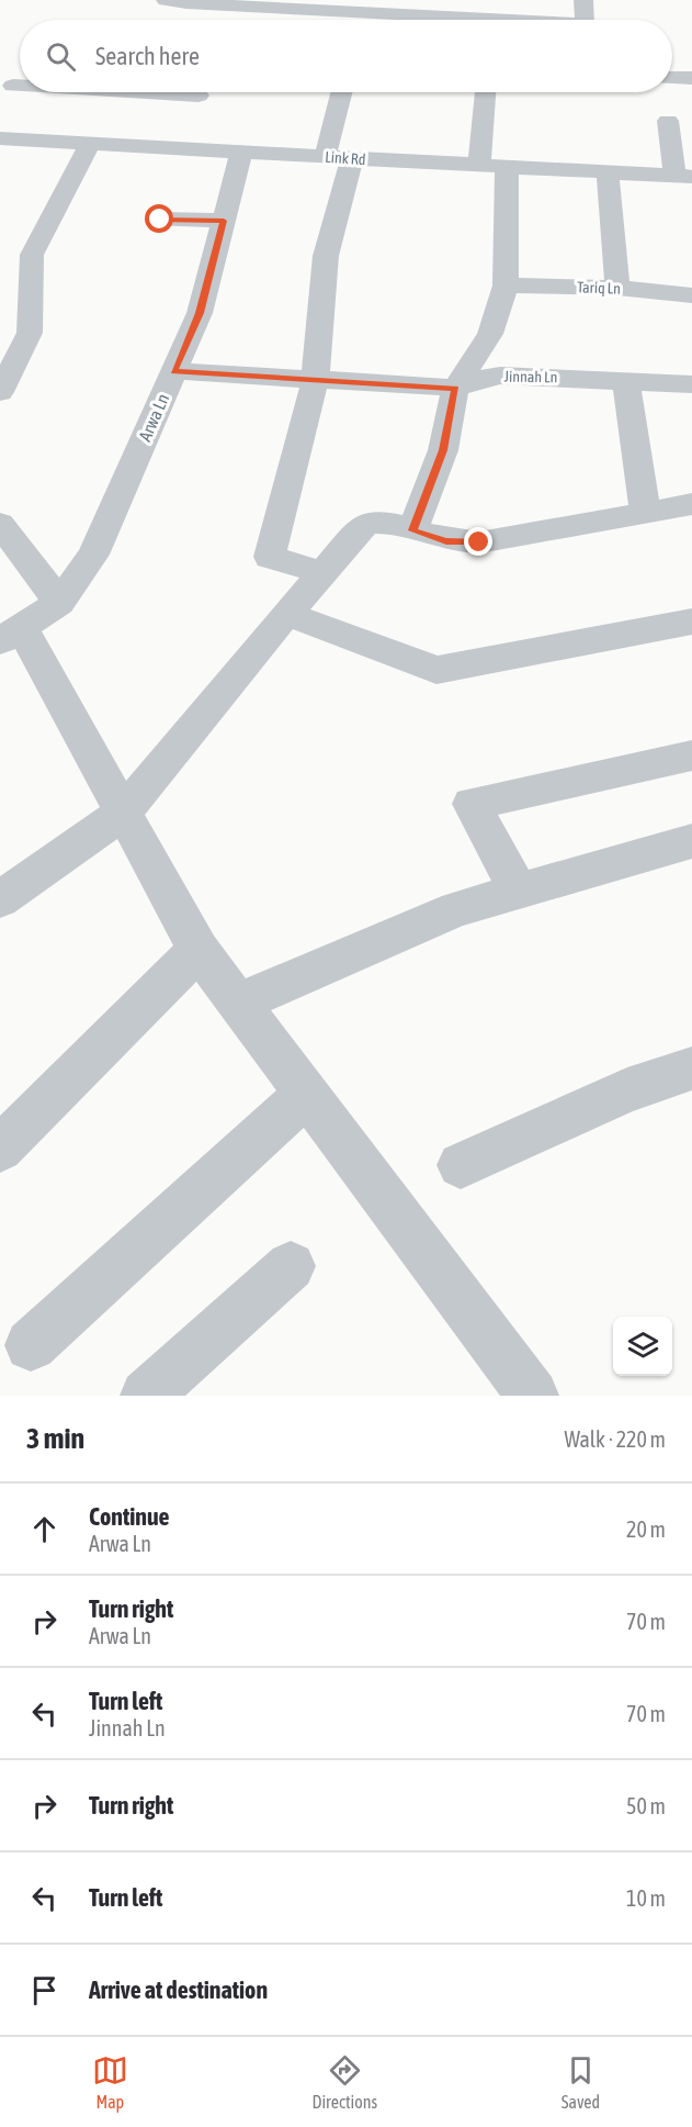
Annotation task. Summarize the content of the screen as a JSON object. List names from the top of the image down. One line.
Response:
{"streets":{"street":["Link Rd","Tariq Ln","Jinnah Ln","Arwa Ln"]},"crossings":[["Link Rd","Arwa Ln"],["Jinnah Ln","Arwa Ln"]],"page":{"search":"Search here","heading":["3 min","Walk · 220 m"],"list":[["Continue","Arwa Ln","20 m"],["Turn right","Arwa Ln","70 m"],["Turn left","Jinnah Ln","70 m"],["Turn right","50 m"],["Turn left","10 m"],"Arrive at destination"],"nav":["Map","Directions","Saved"]}}
